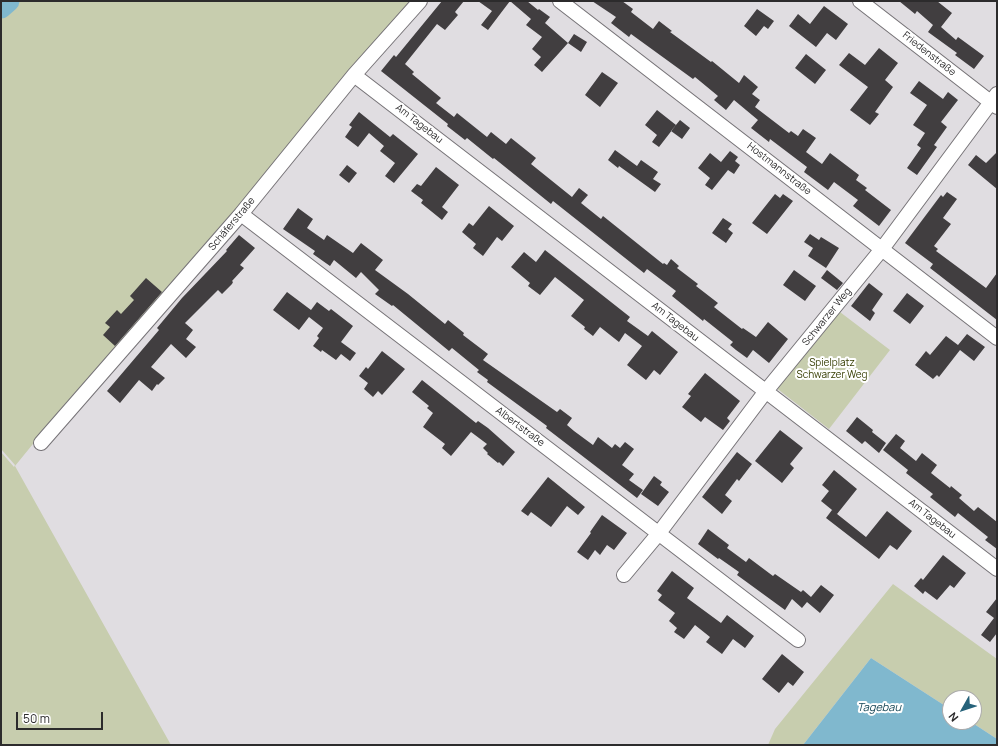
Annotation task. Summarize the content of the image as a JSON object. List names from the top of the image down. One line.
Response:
{"streets":{"street":["Friedenstraße","Am Tagebau","Hostmannstraße","Schäferstraße","Schwarzer Weg","Albertstraße"]},"crossings":[["Friedenstraße","Schwarzer Weg"],["Am Tagebau","Schäferstraße"],["Am Tagebau","Schwarzer Weg"],["Hostmannstraße","Schwarzer Weg"],["Schäferstraße","Albertstraße"],["Schwarzer Weg","Albertstraße"]],"water":["Tagebau"],"parks":["Spielplatz Schwarzer Weg"],"scale_bar":"50 m","north":"bottom left"}
